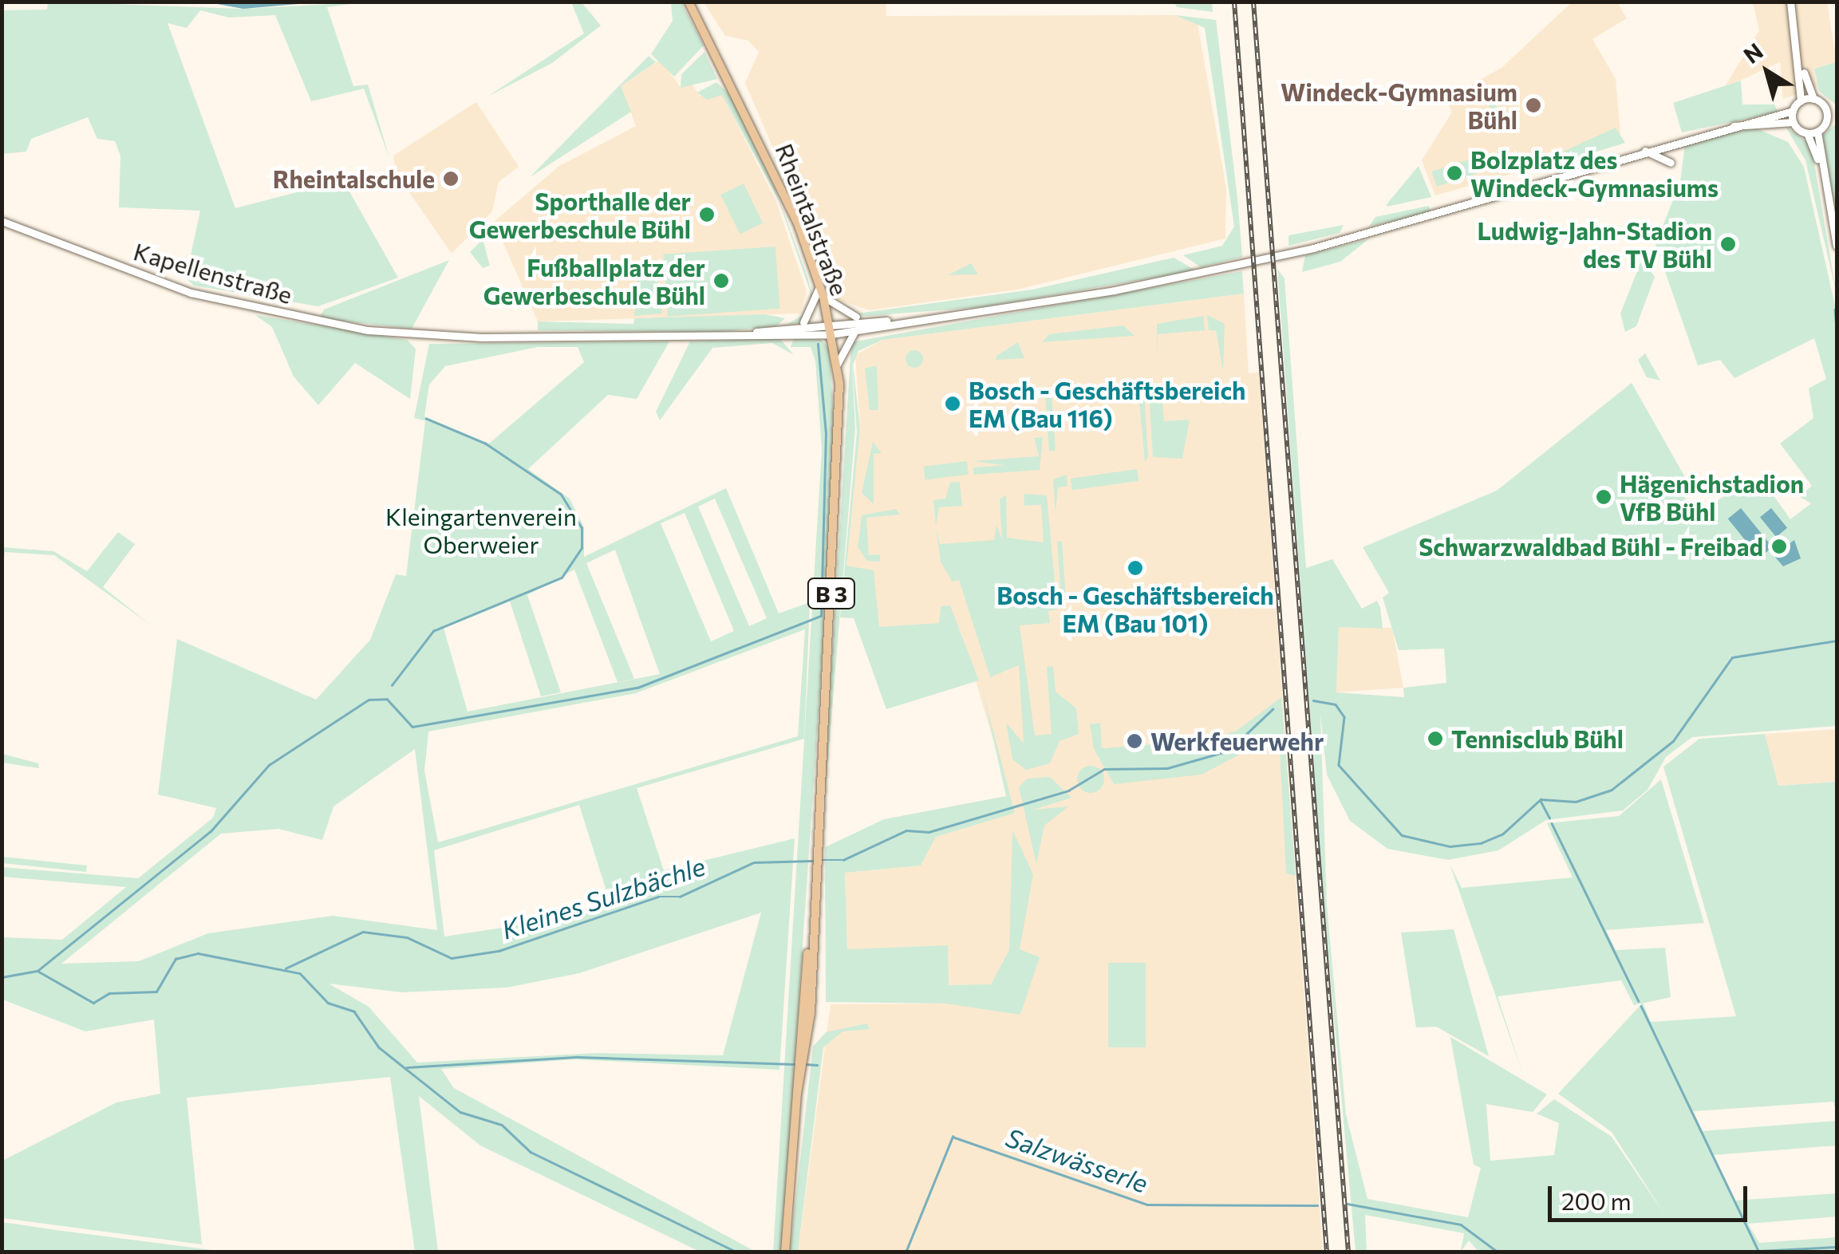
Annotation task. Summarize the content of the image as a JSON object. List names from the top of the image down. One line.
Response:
{"streets":{"main road":["Rheintalstraße","B 3"],"street":["Kapellenstraße"]},"water":["Kleines Sulzbächle","Salzwässerle"],"parks":["Kleingartenverein Oberweier"],"places":["Windeck-Gymnasium Bühl","Bolzplatz des Windeck-Gymnasiums","Rheintalschule","Sporthalle der Gewerbeschule Bühl","Ludwig-Jahn-Stadion des TV Bühl","Fußballplatz der Gewerbeschule Bühl","Bosch - Geschäftsbereich EM (Bau 116)","Hägenichstadion VfB Bühl","Schwarzwaldbad Bühl - Freibad","Bosch - Geschäftsbereich EM (Bau 101)","Tennisclub Bühl","Werkfeuerwehr"],"scale_bar":"200 m","north":"top left"}
